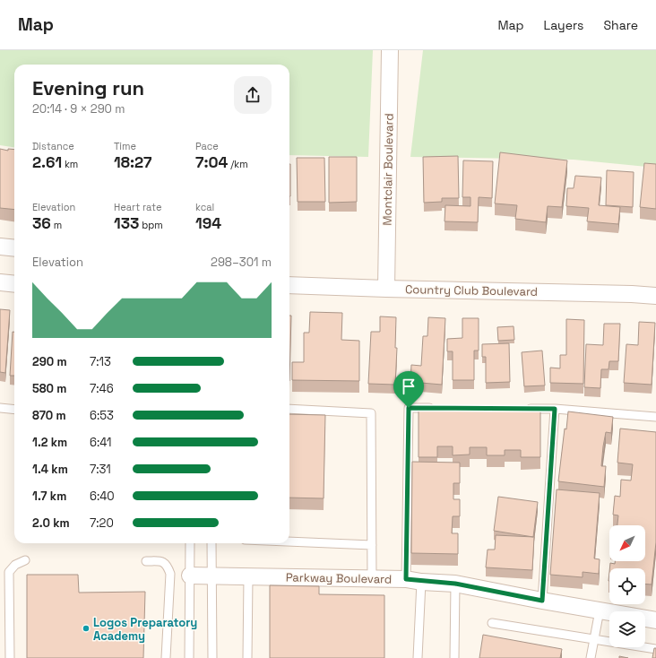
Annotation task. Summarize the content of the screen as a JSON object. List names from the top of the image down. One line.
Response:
{"streets":{"street":["Montclair Boulevard","Country Club Boulevard","Parkway Boulevard"]},"crossings":[["Montclair Boulevard","Country Club Boulevard"]],"places":["Logos Preparatory Academy"],"north":"bottom left","page":{"header":"Map","nav":["Map","Layers","Share"],"heading":["Evening run","20:14 · 9 × 290 m"],"stats":[["Distance","2.61 km"],["Time","18:27"],["Pace","7:04 /km"],["Elevation","36 m"],["Heart rate","133 bpm"],["kcal","194"]],"chart":["Elevation","298–301 m"],"list":[{"name":"290 m","note":"7:13"},{"name":"580 m","note":"7:46"},{"name":"870 m","note":"6:53"},{"name":"1.2 km","note":"6:41"},{"name":"1.4 km","note":"7:31"},{"name":"1.7 km","note":"6:40"},{"name":"2.0 km","note":"7:20"}]}}
